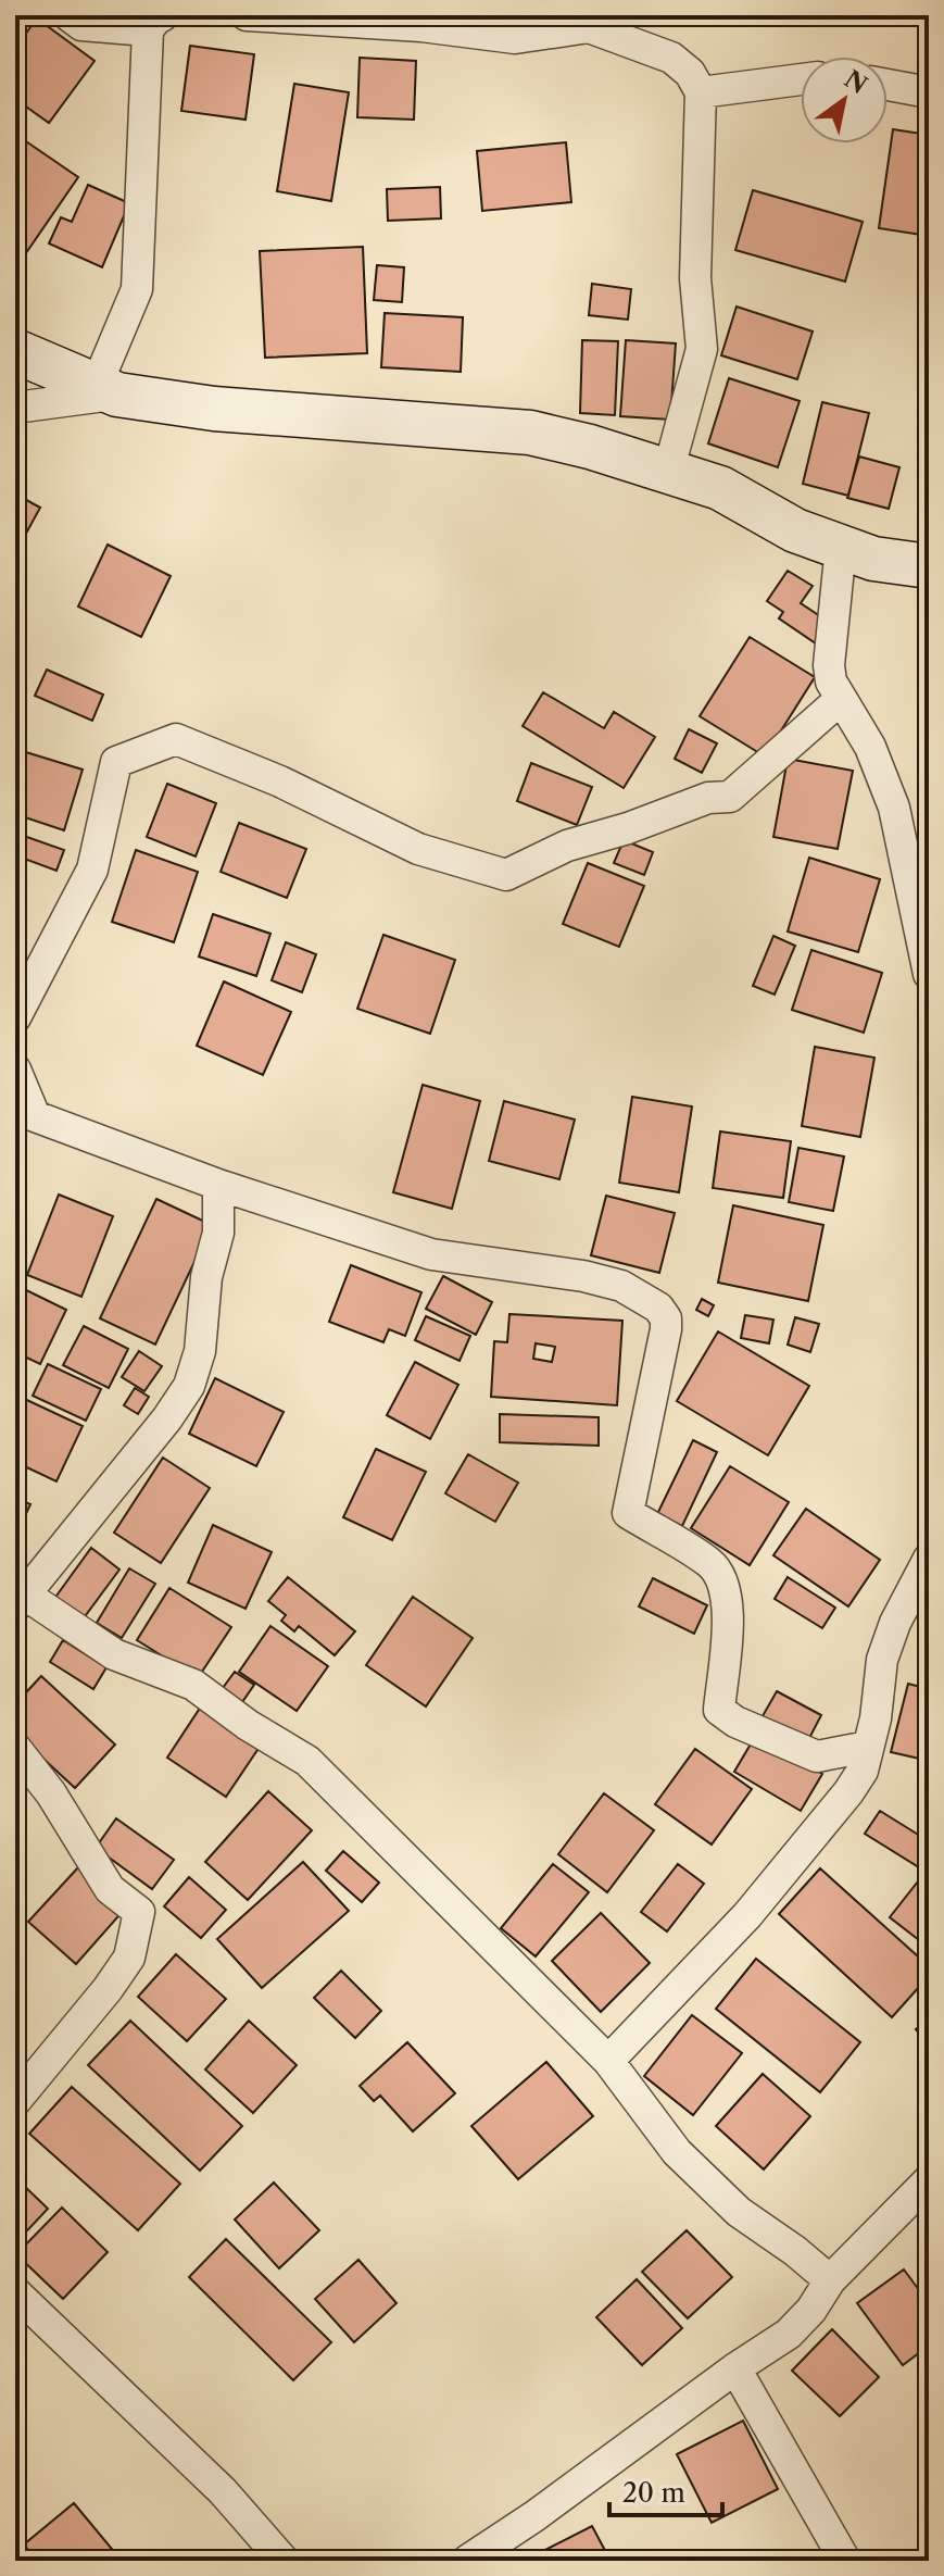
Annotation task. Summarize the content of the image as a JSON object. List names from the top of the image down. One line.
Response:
{"scale_bar":"20 m","north":"top right"}
